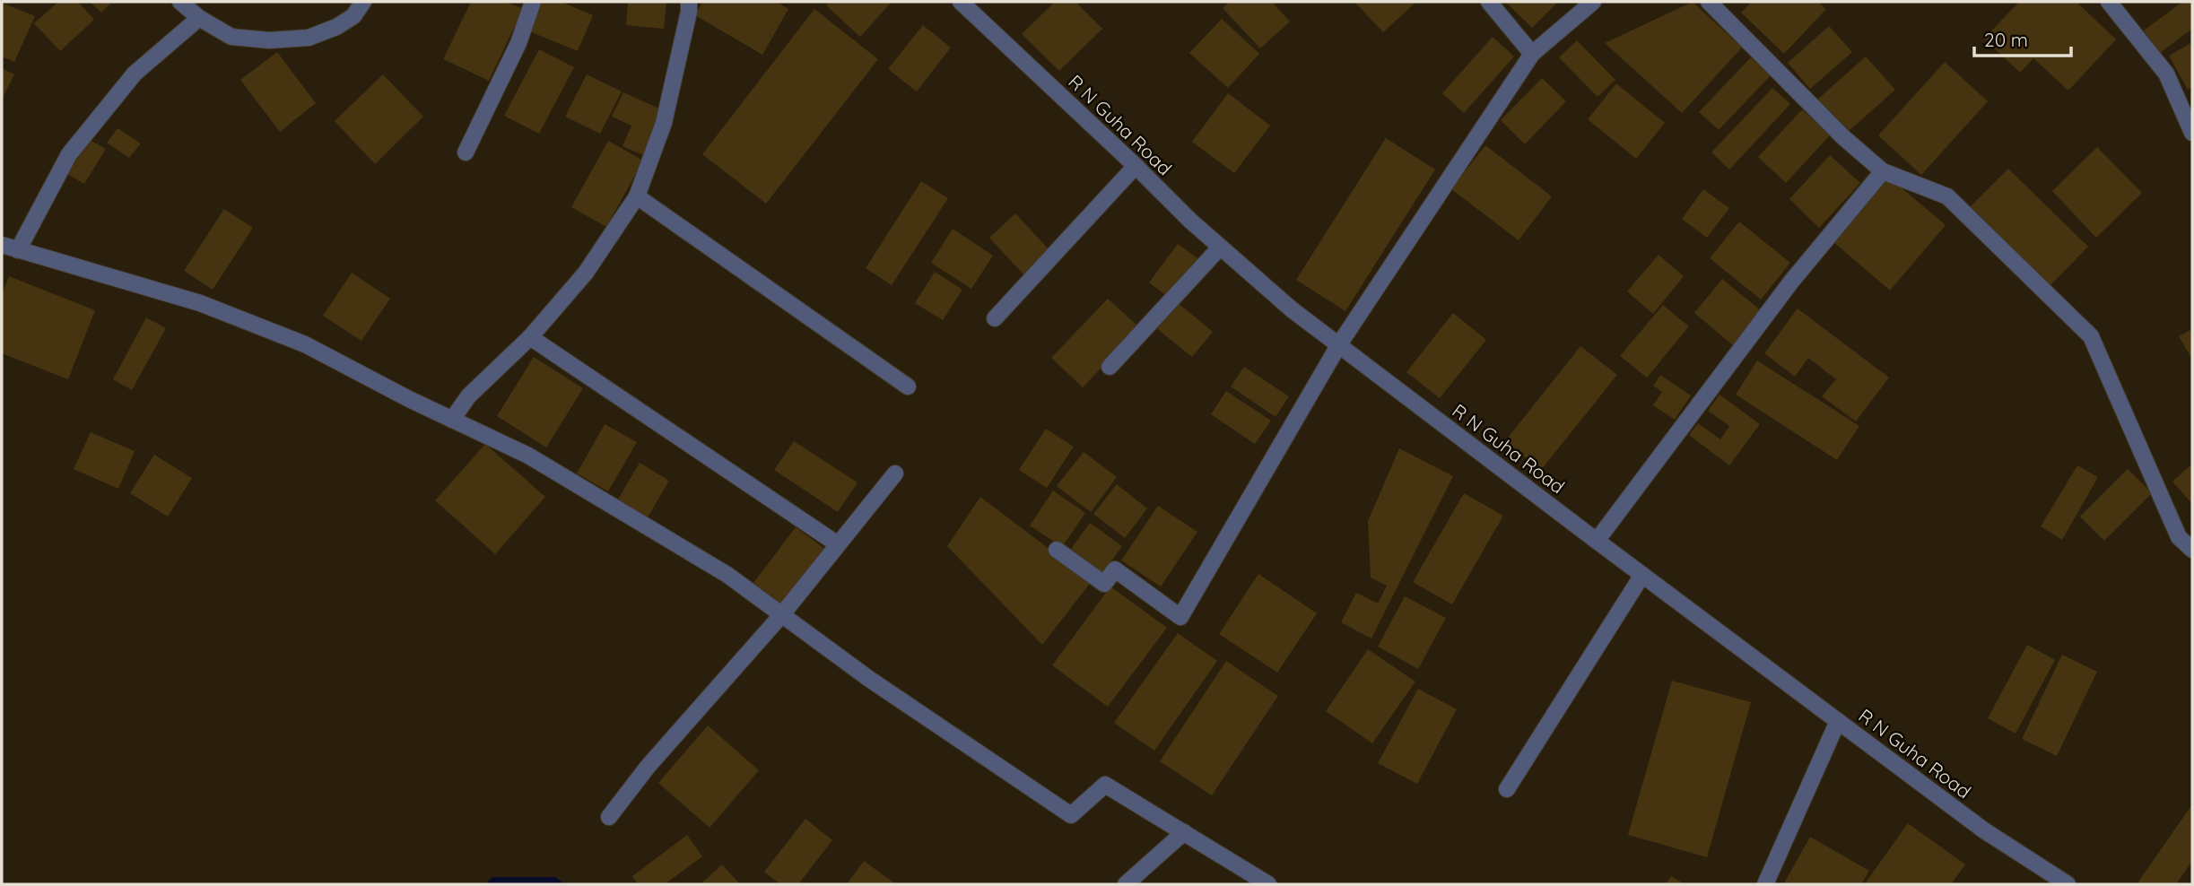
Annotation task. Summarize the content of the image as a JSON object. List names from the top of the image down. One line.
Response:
{"streets":{"street":["R N Guha Road"]},"scale_bar":"20 m"}
